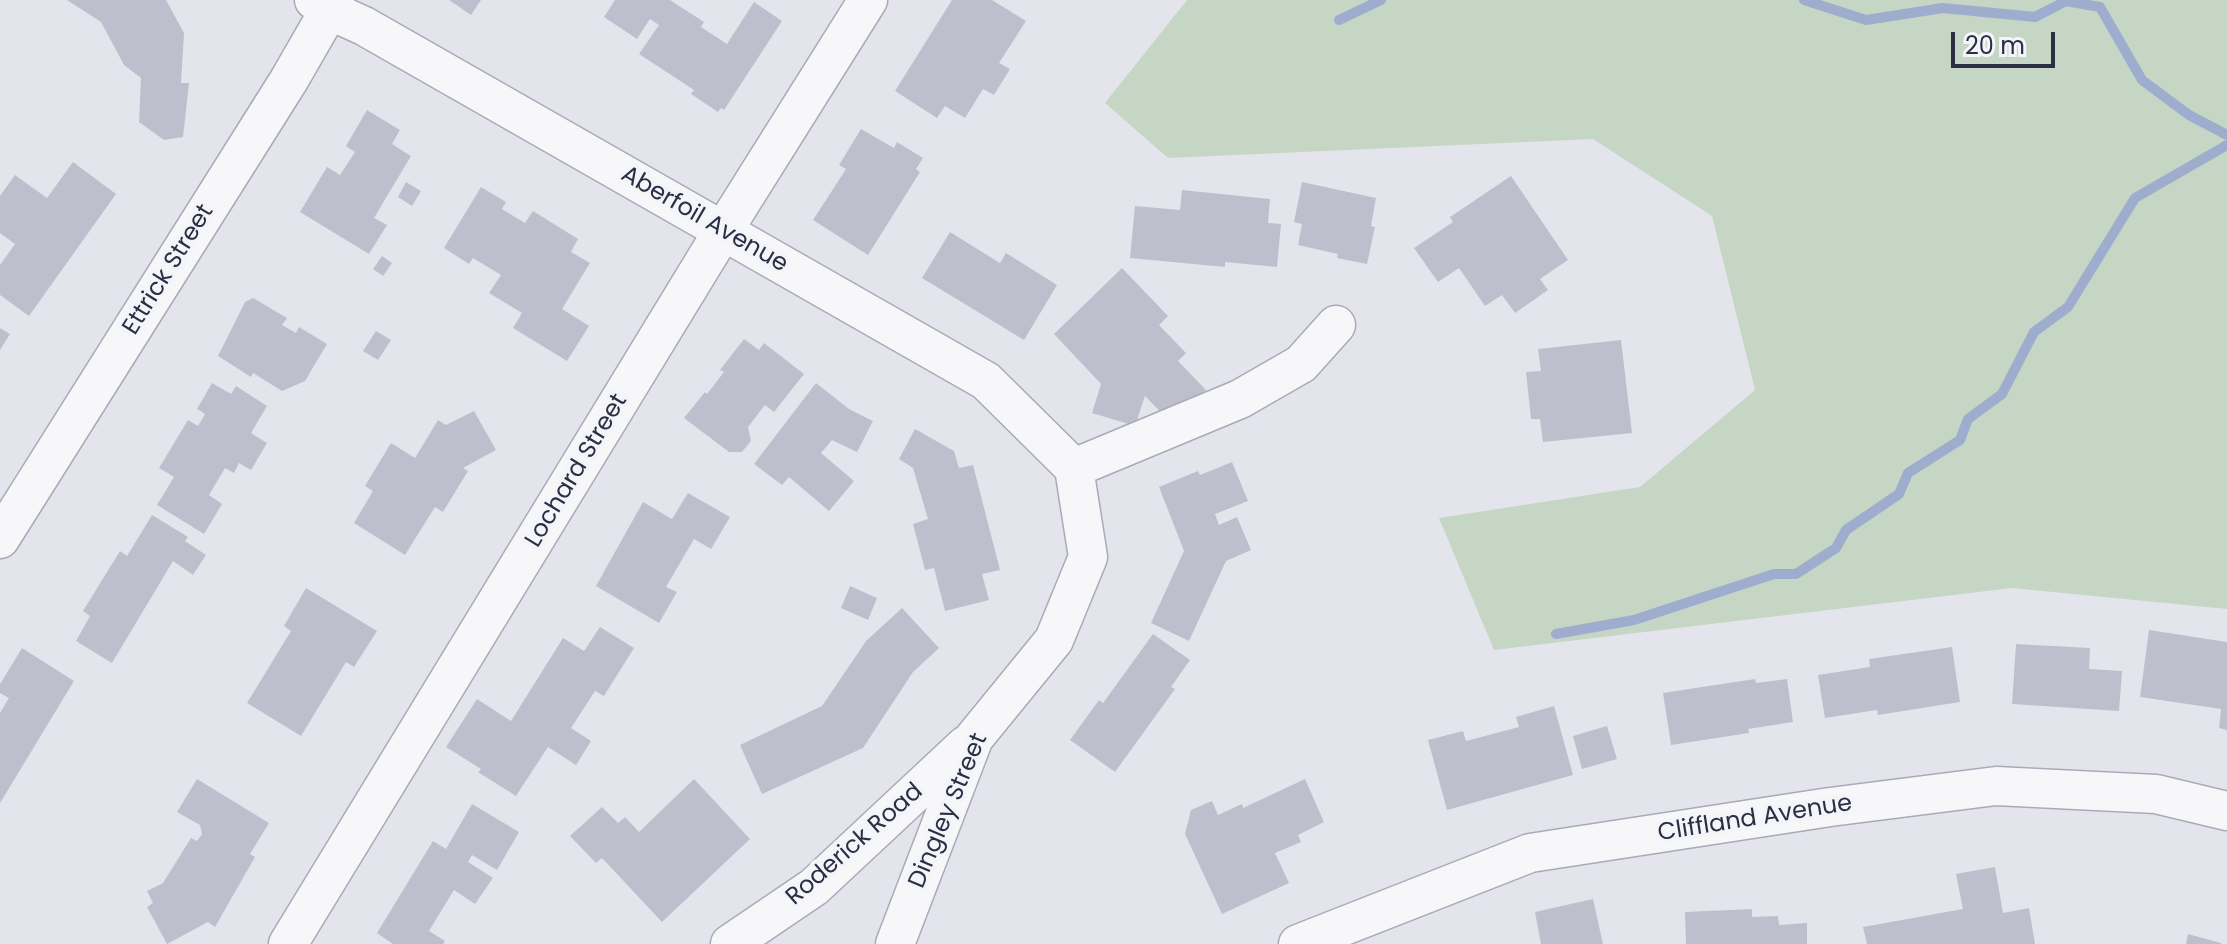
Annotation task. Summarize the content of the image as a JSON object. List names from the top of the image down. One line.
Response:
{"streets":{"street":["Aberfoil Avenue","Ettrick Street","Lochard Street","Dingley Street","Cliffland Avenue","Roderick Road"]},"crossings":[["Aberfoil Avenue","Ettrick Street"],["Aberfoil Avenue","Lochard Street"],["Aberfoil Avenue","Dingley Street"],["Dingley Street","Roderick Road"]],"scale_bar":"20 m"}
